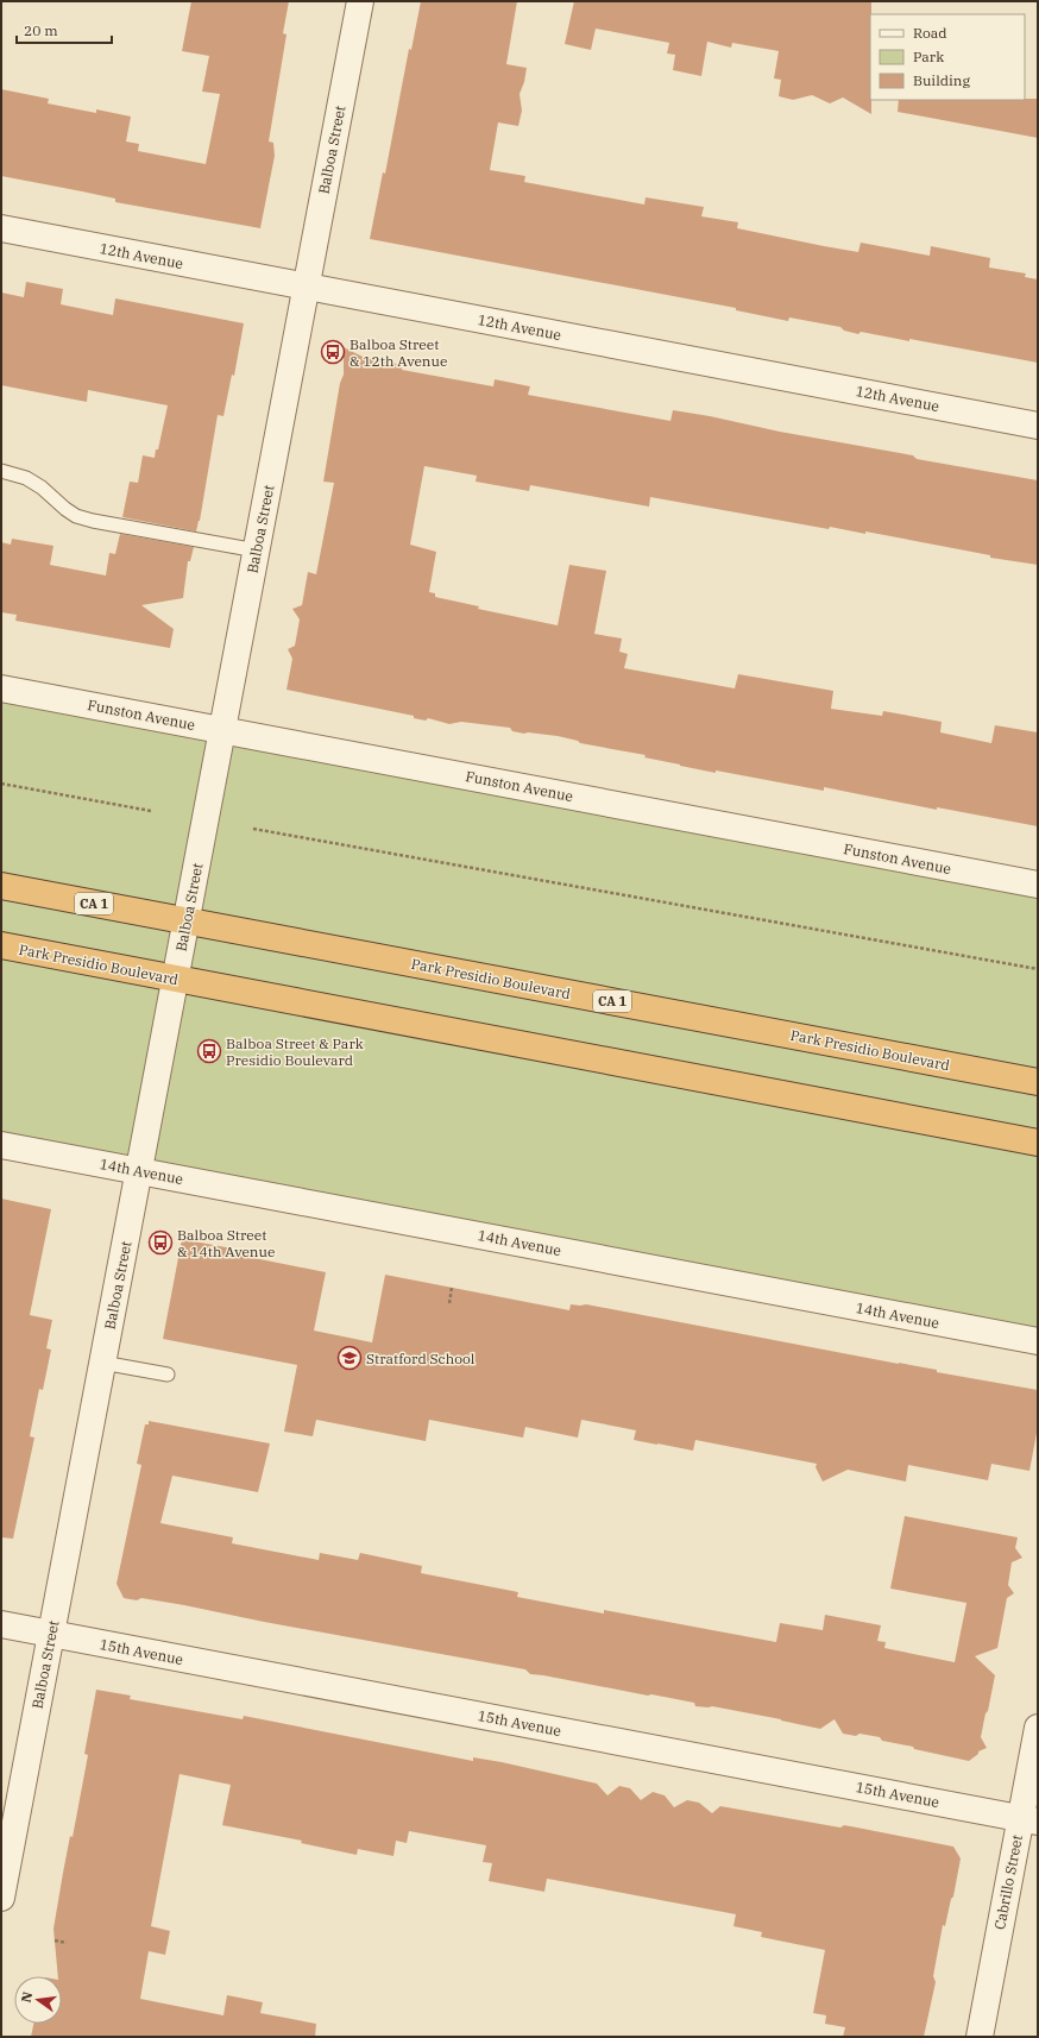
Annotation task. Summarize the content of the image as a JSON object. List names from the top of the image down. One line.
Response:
{"streets":{"highway":["CA 1","Park Presidio Boulevard"],"street":["Balboa Street","12th Avenue","Funston Avenue","14th Avenue","15th Avenue","Cabrillo Street"]},"crossings":[["Balboa Street","12th Avenue"],["Balboa Street","Funston Avenue"],["Balboa Street","Park Presidio Boulevard"],["Balboa Street","14th Avenue"],["Balboa Street","15th Avenue"],["15th Avenue","Cabrillo Street"]],"places":{"bus stop":["Balboa Street & 12th Avenue","Balboa Street & Park Presidio Boulevard","Balboa Street & 14th Avenue"],"school or university":["Stratford School"]},"legend":["Road","Park","Building"],"scale_bar":"20 m","north":"left"}
